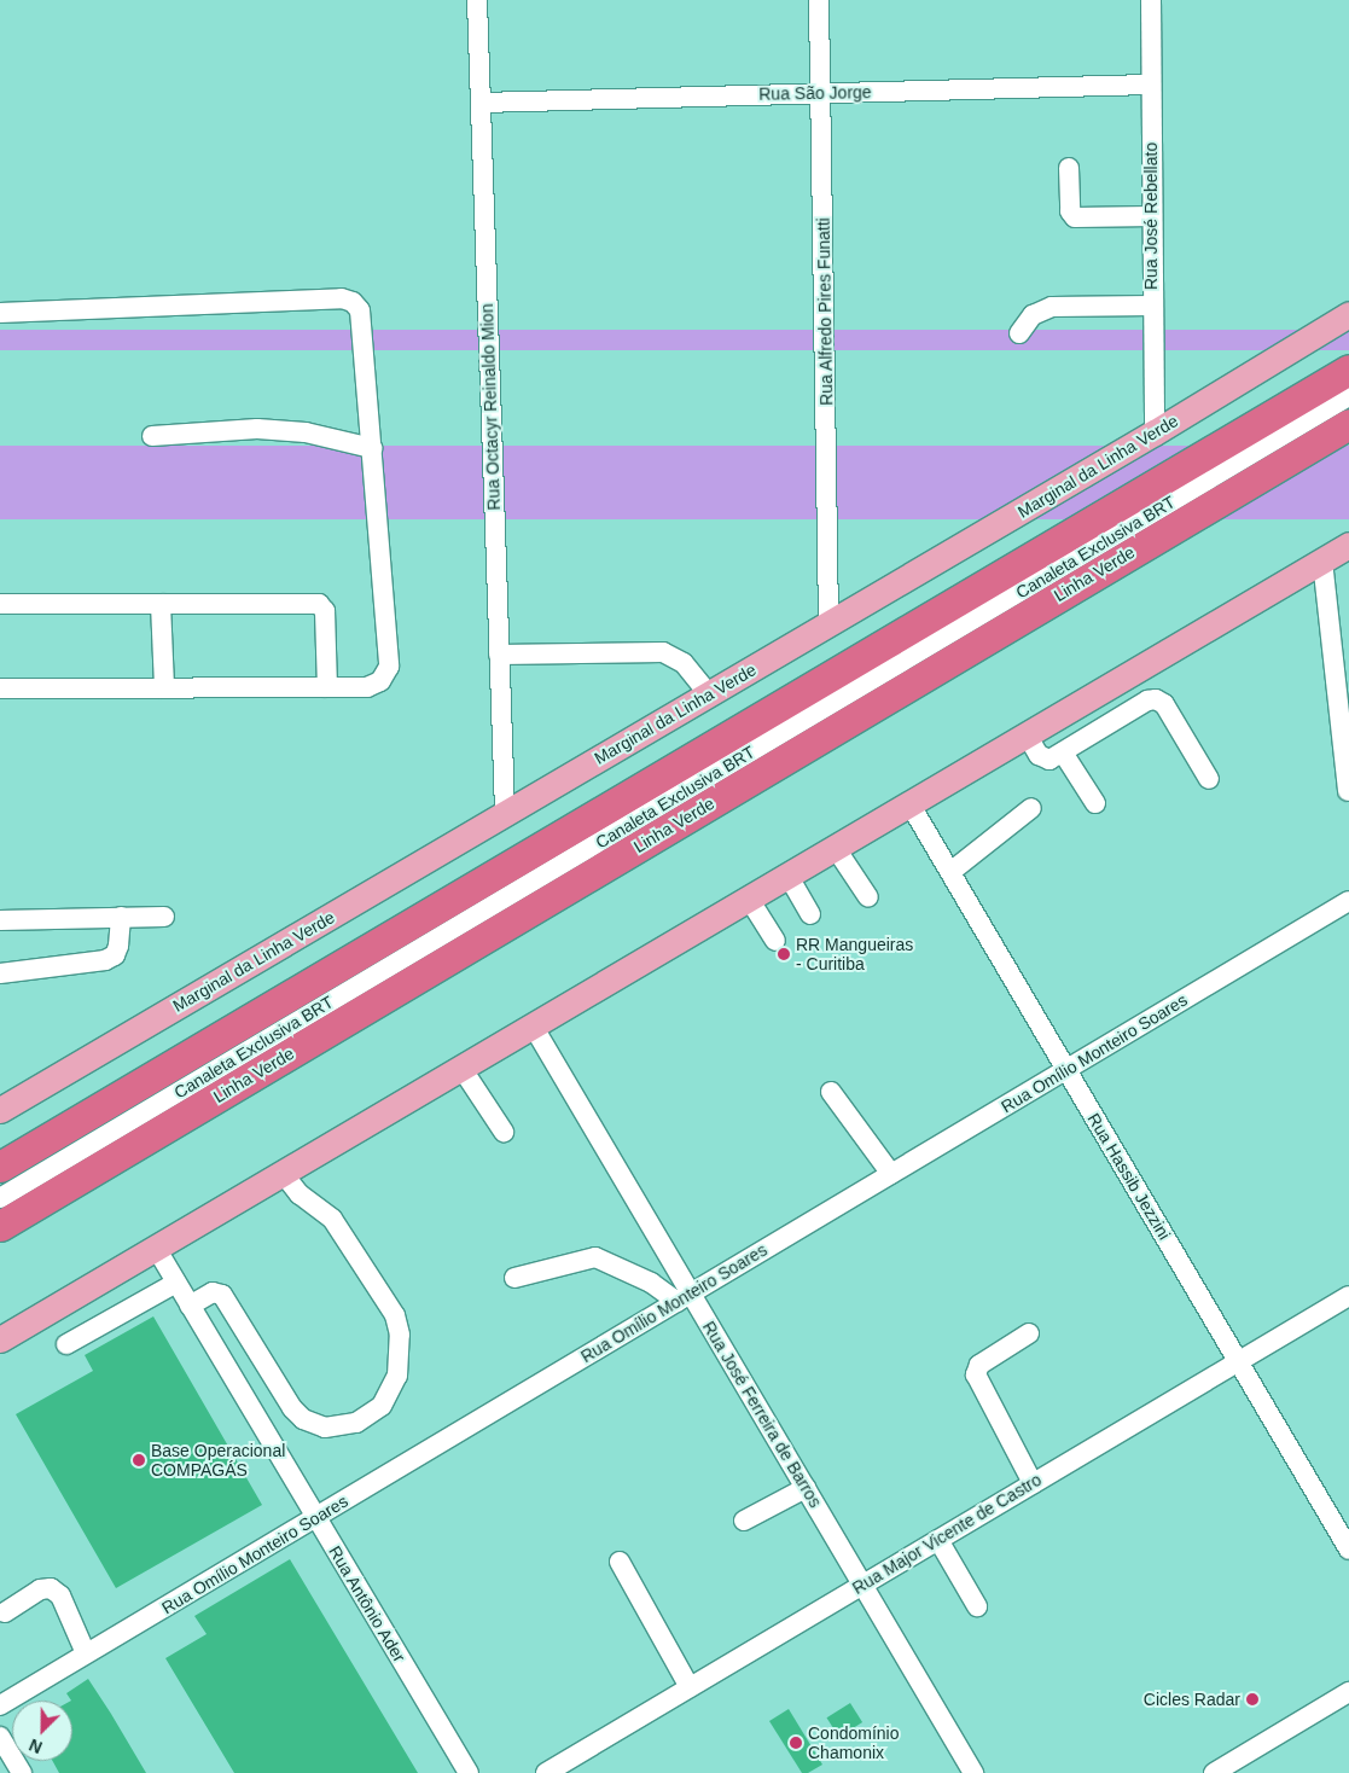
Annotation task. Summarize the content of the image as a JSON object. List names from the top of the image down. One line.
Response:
{"streets":{"highway":["Linha Verde"],"main road":["Marginal da Linha Verde"],"street":["Rua São Jorge","Rua José Rebellato","Rua Alfredo Pires Funatti","Rua Octacyr Reinaldo Mion","Canaleta Exclusiva BRT","Rua Omílio Monteiro Soares","Rua Hassib Jezzini","Rua José Ferreira de Barros","Rua Major Vicente de Castro","Rua Antônio Ader"]},"crossings":[["Rua São Jorge","Rua José Rebellato"],["Rua São Jorge","Rua Alfredo Pires Funatti"],["Rua São Jorge","Rua Octacyr Reinaldo Mion"],["Rua José Rebellato","Marginal da Linha Verde"],["Rua Alfredo Pires Funatti","Marginal da Linha Verde"],["Rua Octacyr Reinaldo Mion","Marginal da Linha Verde"],["Rua Omílio Monteiro Soares","Rua Hassib Jezzini"],["Rua Omílio Monteiro Soares","Rua José Ferreira de Barros"],["Rua Omílio Monteiro Soares","Rua Antônio Ader"],["Rua Hassib Jezzini","Rua Major Vicente de Castro"],["Rua José Ferreira de Barros","Rua Major Vicente de Castro"]],"places":["RR Mangueiras - Curitiba","Base Operacional COMPAGÁS","Cicles Radar","Condomínio Chamonix"],"north":"bottom left"}
